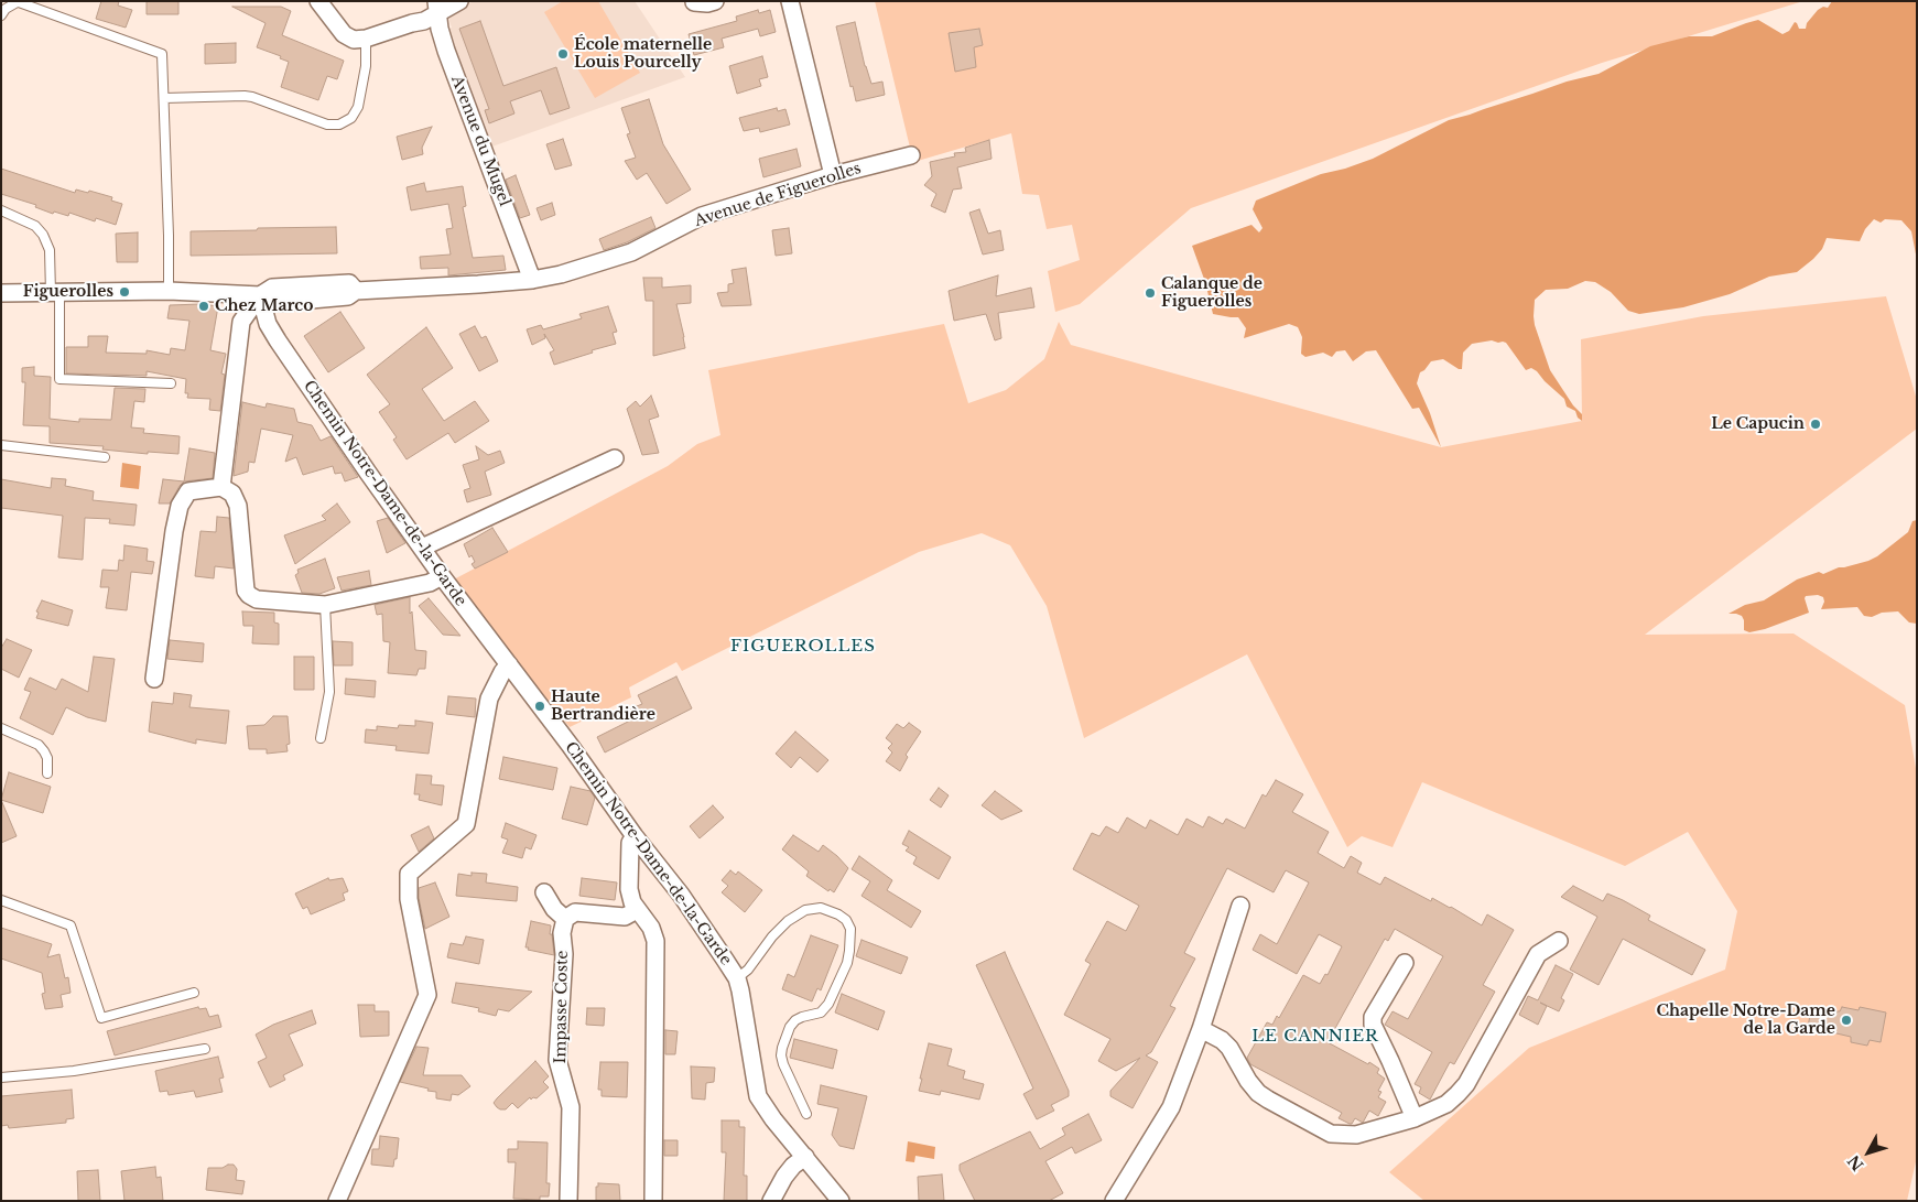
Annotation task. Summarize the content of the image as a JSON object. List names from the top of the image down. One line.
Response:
{"streets":{"street":["Avenue du Mugel","Avenue de Figuerolles","Chemin Notre-Dame-de-la-Garde","Impasse Coste"]},"crossings":[["Avenue du Mugel","Avenue de Figuerolles"],["Avenue de Figuerolles","Chemin Notre-Dame-de-la-Garde"]],"districts":["FIGUEROLLES","LE CANNIER"],"places":["École maternelle Louis Pourcelly","Figuerolles","Calanque de Figuerolles","Chez Marco","Le Capucin","Haute Bertrandière","Chapelle Notre-Dame de la Garde"],"north":"bottom left"}
